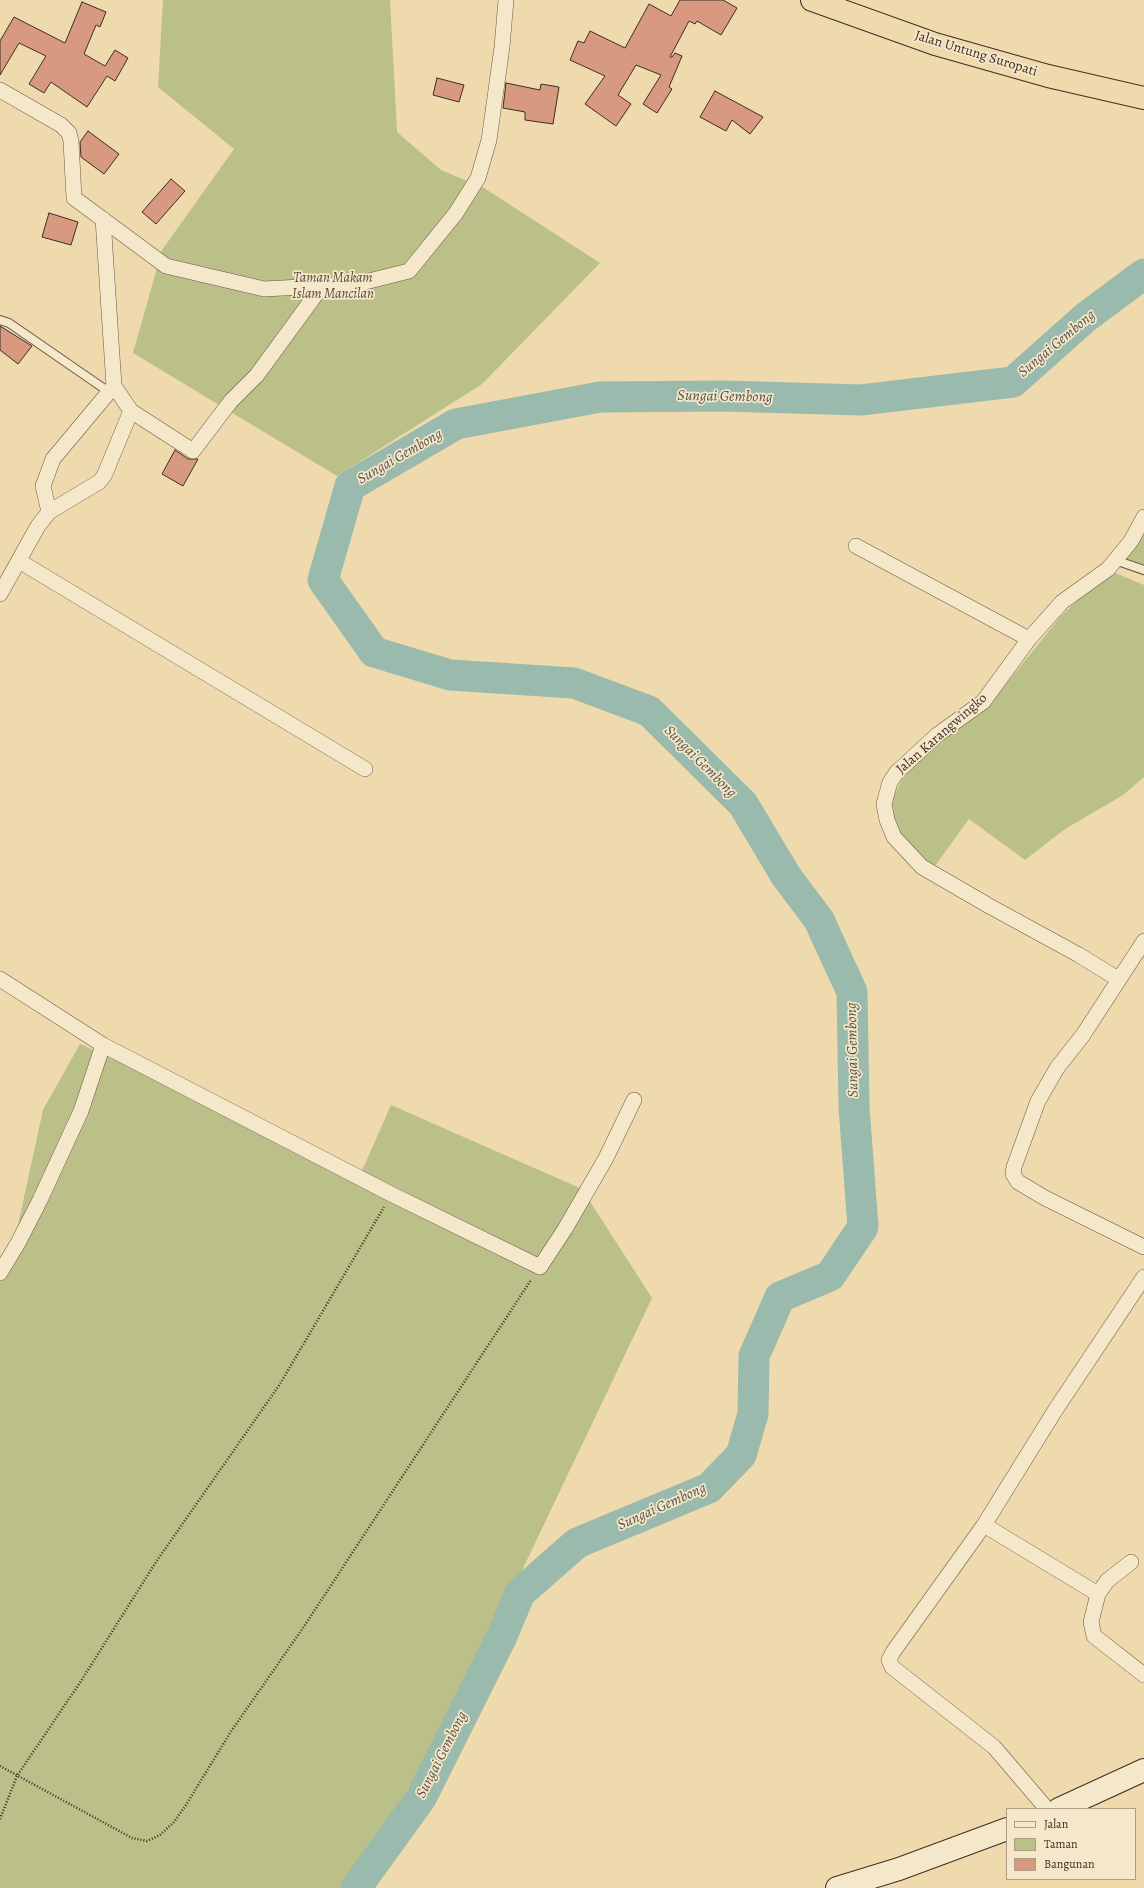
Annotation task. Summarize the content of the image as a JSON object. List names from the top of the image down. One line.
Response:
{"streets":{"highway":["Jalan Untung Suropati"],"street":["Jalan Karangwingko"]},"water":["Sungai Gembong"],"parks":["Taman Makam Islam Mancilan"],"legend":["Jalan","Taman","Bangunan"]}
